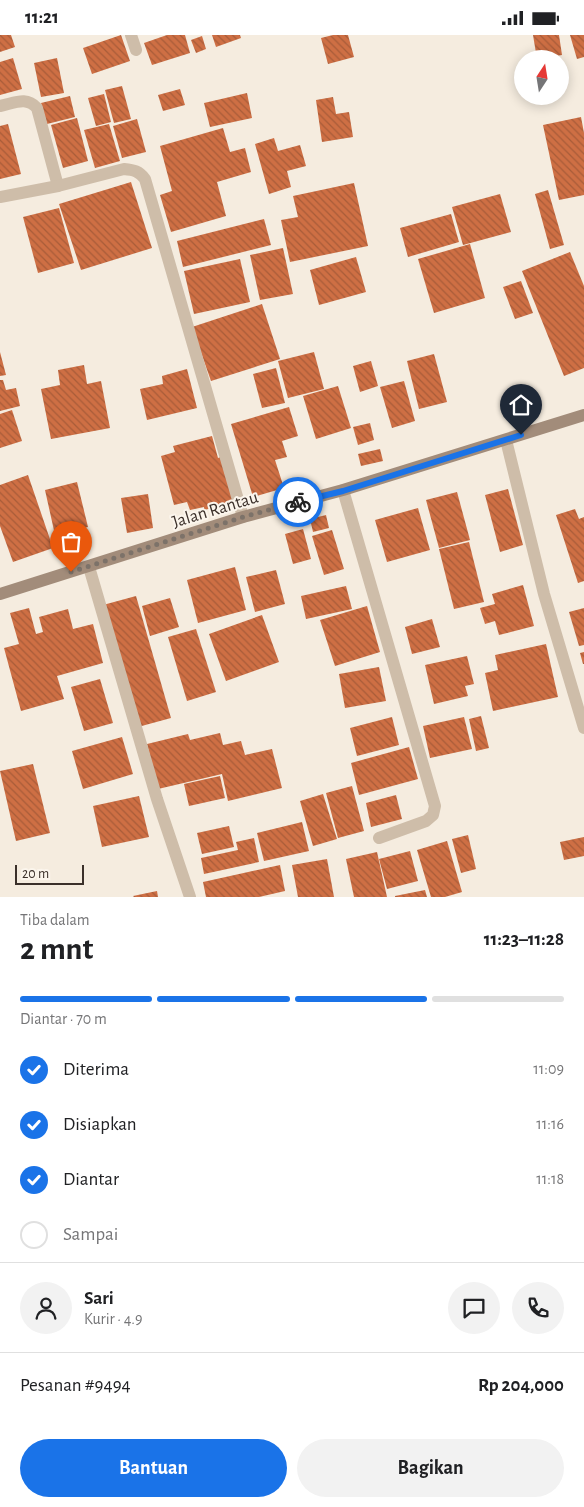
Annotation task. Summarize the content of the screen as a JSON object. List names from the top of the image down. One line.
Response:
{"streets":{"main road":["Jalan Rantau"]},"scale_bar":"20 m","north":"top","page":{"status":"11:21","scale":"20 m","heading":["2 mnt","Tiba dalam","11:23–11:28"],"panel":["Sari","Kurir · 4.9","Pesanan #9494","Rp 204,000"],"bar":"Diantar · 70 m","list":[["Diterima","11:09"],["Disiapkan","11:16"],["Diantar","11:18"],"Sampai"],"buttons":["Bantuan","Bagikan"]}}
